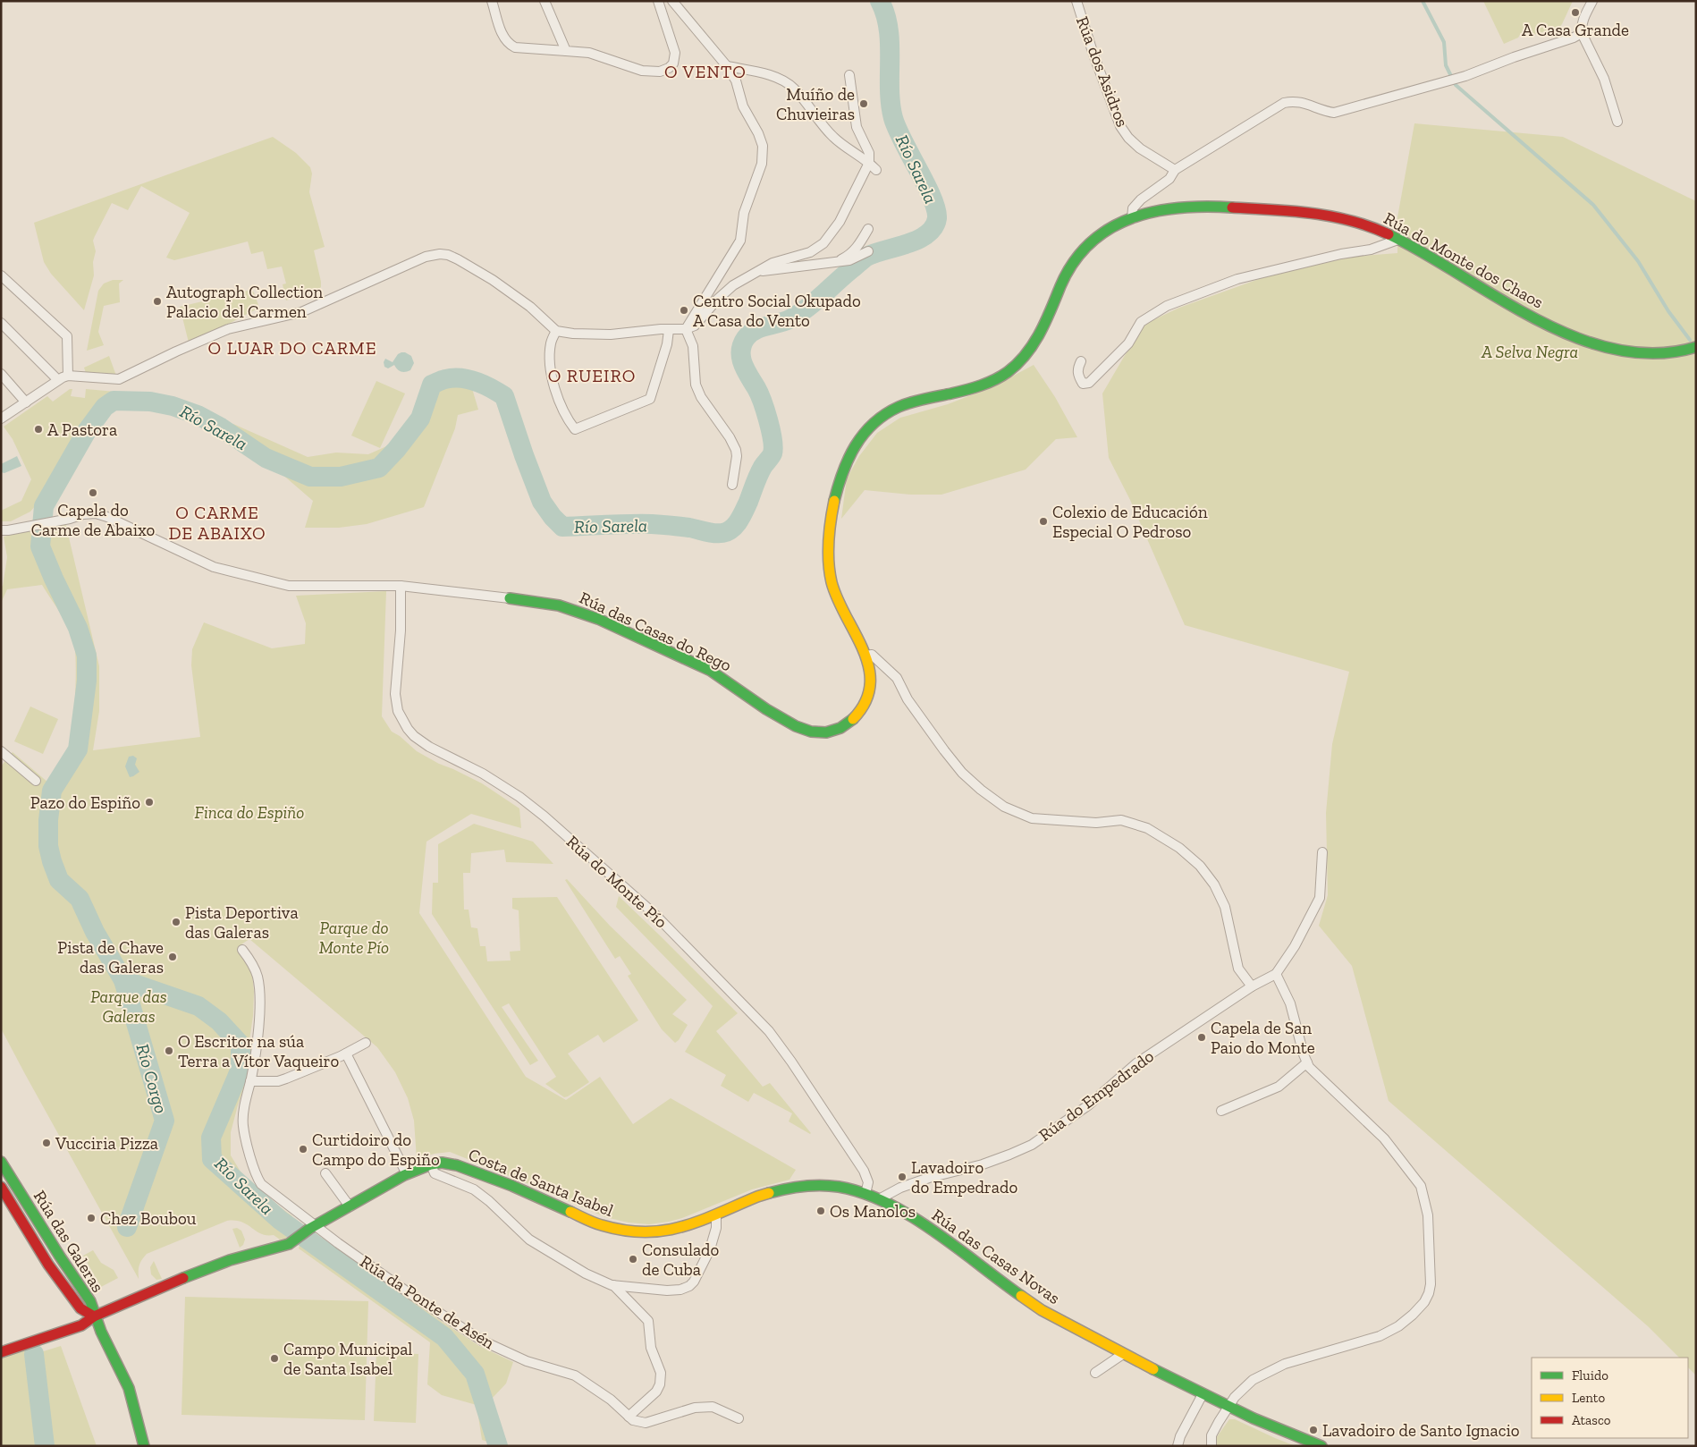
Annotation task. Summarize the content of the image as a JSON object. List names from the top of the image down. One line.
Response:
{"streets":{"street":["Rúa dos Asidros","Rúa do Monte dos Chaos","Rúa das Casas do Rego","Rúa do Monte Pío","Rúa do Empedrado","Costa de Santa Isabel","Rúa das Galeras","Rúa das Casas Novas","Rúa da Ponte de Asén"]},"crossings":[["Rúa do Monte dos Chaos","Rúa das Casas do Rego"],["Rúa do Monte Pío","Rúa das Casas Novas"],["Rúa do Empedrado","Rúa das Casas Novas"],["Costa de Santa Isabel","Rúa das Galeras"],["Costa de Santa Isabel","Rúa das Casas Novas"],["Costa de Santa Isabel","Rúa da Ponte de Asén"]],"districts":["O VENTO","O LUAR DO CARME","O RUEIRO","O CARME DE ABAIXO"],"water":["Río Sarela","Río Corgo"],"parks":["A Selva Negra","Finca do Espiño","Parque do Monte Pío","Parque das Galeras"],"places":["A Casa Grande","Muíño de Chuvieiras","Autograph Collection Palacio del Carmen","Centro Social Okupado A Casa do Vento","A Pastora","Capela do Carme de Abaixo","Colexio de Educación Especial O Pedroso","Pazo do Espiño","Pista Deportiva das Galeras","Pista de Chave das Galeras","Capela de San Paio do Monte","O Escritor na súa Terra a Vítor Vaqueiro","Vucciria Pizza","Curtidoiro do Campo do Espiño","Lavadoiro do Empedrado","Os Manolos","Chez Boubou","Consulado de Cuba","Campo Municipal de Santa Isabel","Lavadoiro de Santo Ignacio"],"legend":["Fluido","Lento","Atasco"]}
